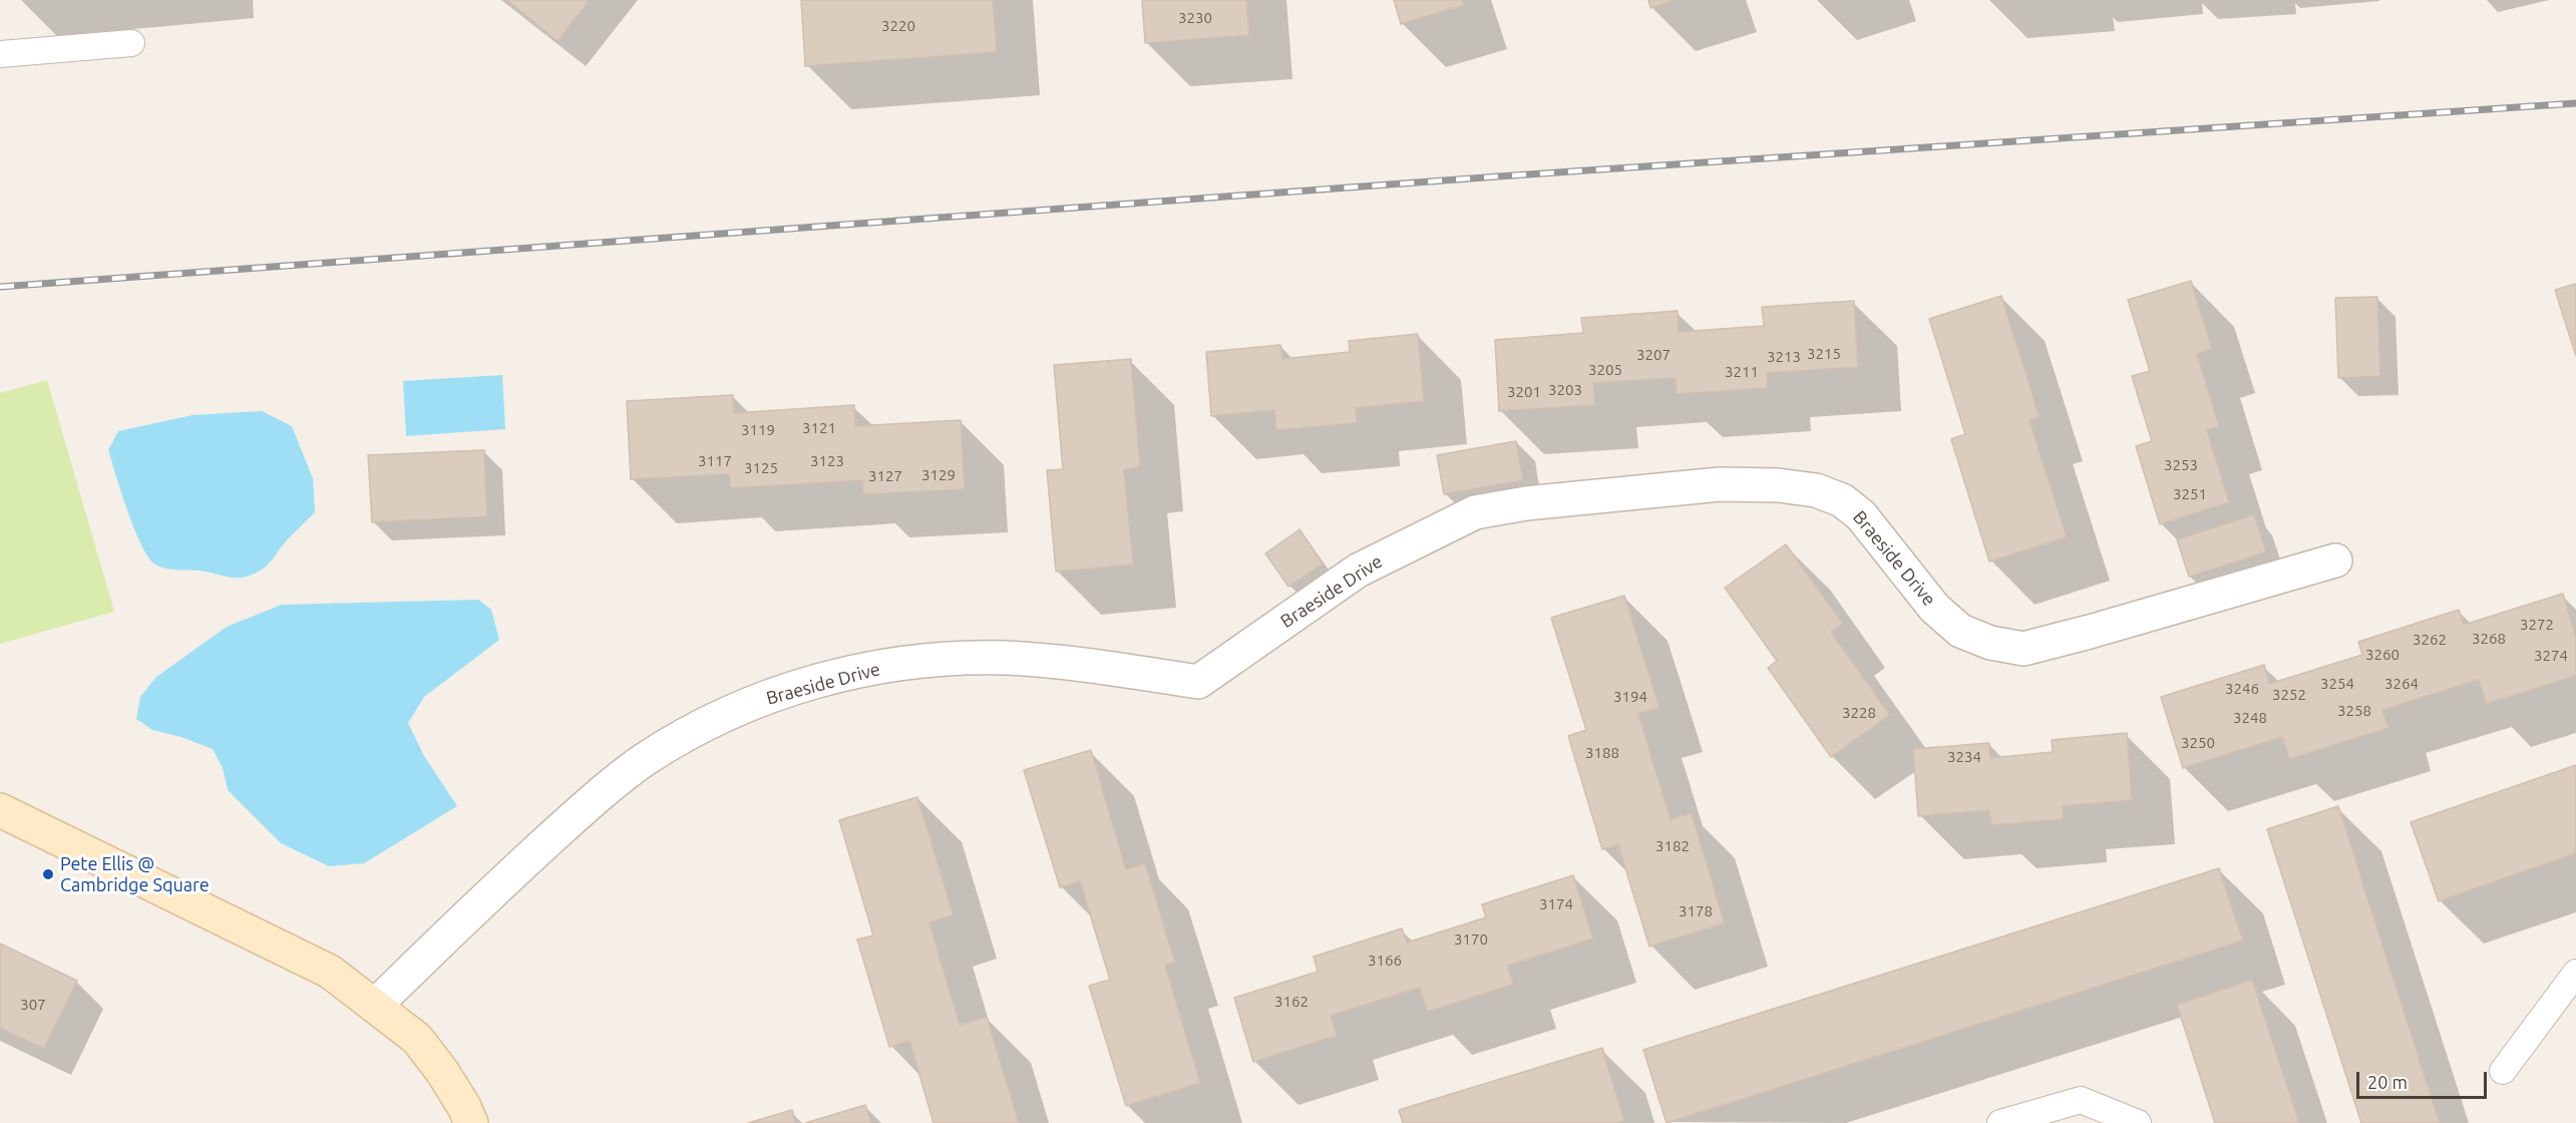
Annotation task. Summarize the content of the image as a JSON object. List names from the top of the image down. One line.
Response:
{"streets":{"street":["Braeside Drive"]},"places":["Pete Ellis @ Cambridge Square"],"house_numbers":["3230","3220","3215","3207","3213","3205","3211","3203","3201","3121","3119","3117","3123","3253","3125","3129","3127","3251","3272","3268","3262","3260","3274","3254","3264","3246","3252","3194","3258","3228","3248","3250","3188","3234","3182","3174","3178","3170","3166","3162","307"],"scale_bar":"20 m"}
